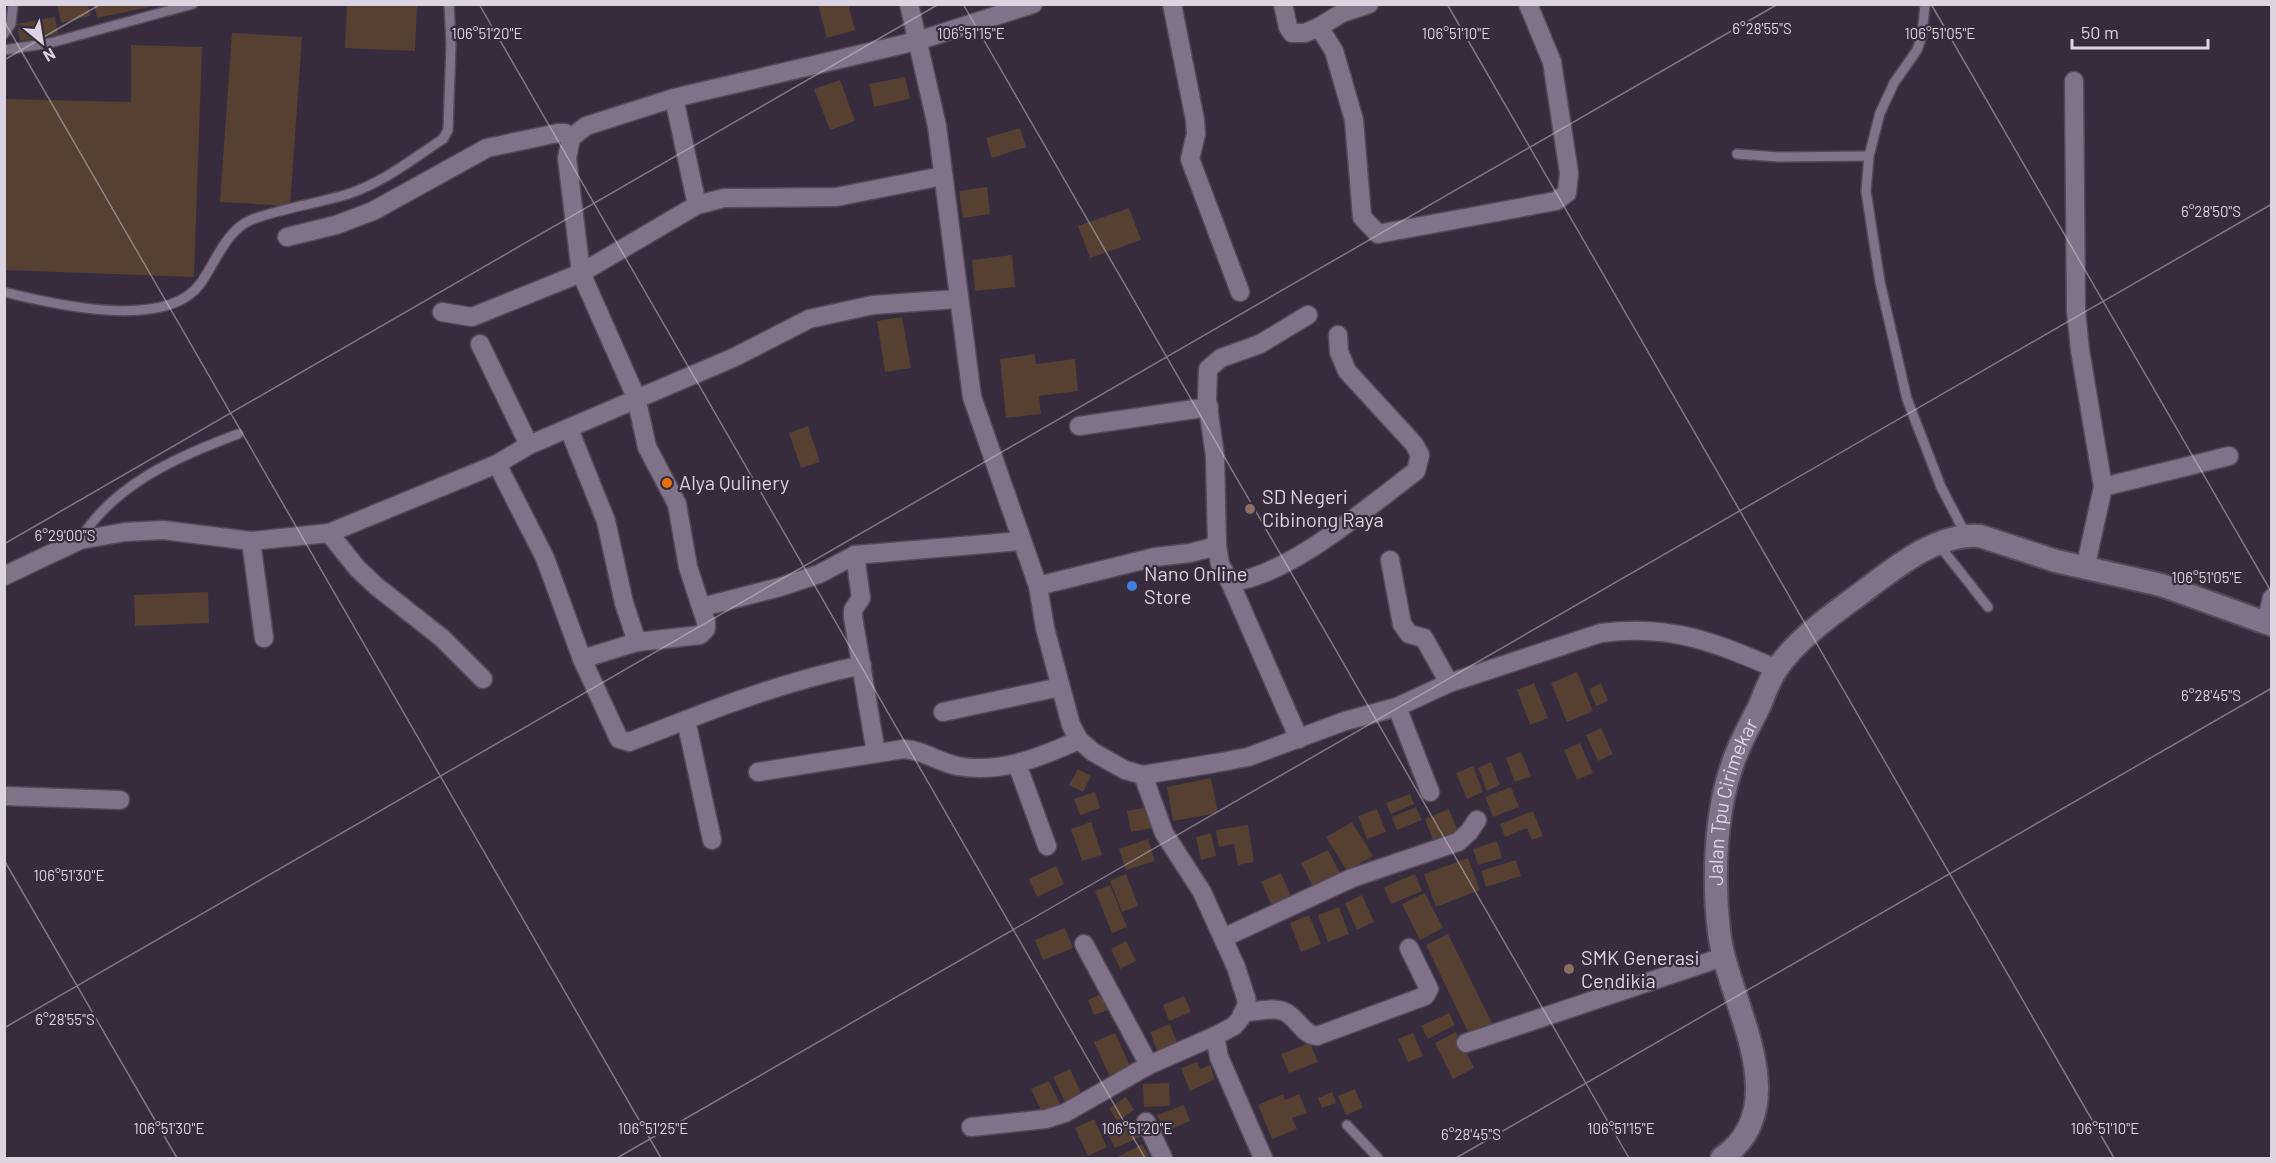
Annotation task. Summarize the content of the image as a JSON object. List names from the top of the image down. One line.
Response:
{"streets":{"street":["Jalan Tpu Cirimekar"]},"places":["Alya Qulinery","SD Negeri Cibinong Raya","Nano Online Store","SMK Generasi Cendikia"],"scale_bar":"50 m","north":"bottom right","coordinates":["6°28'55\"S","106°51'20\"E","106°51'15\"E","106°51'10\"E","106°51'05\"E","6°28'50\"S","6°29'00\"S","6°28'45\"S","106°51'30\"E","106°51'25\"E"]}
